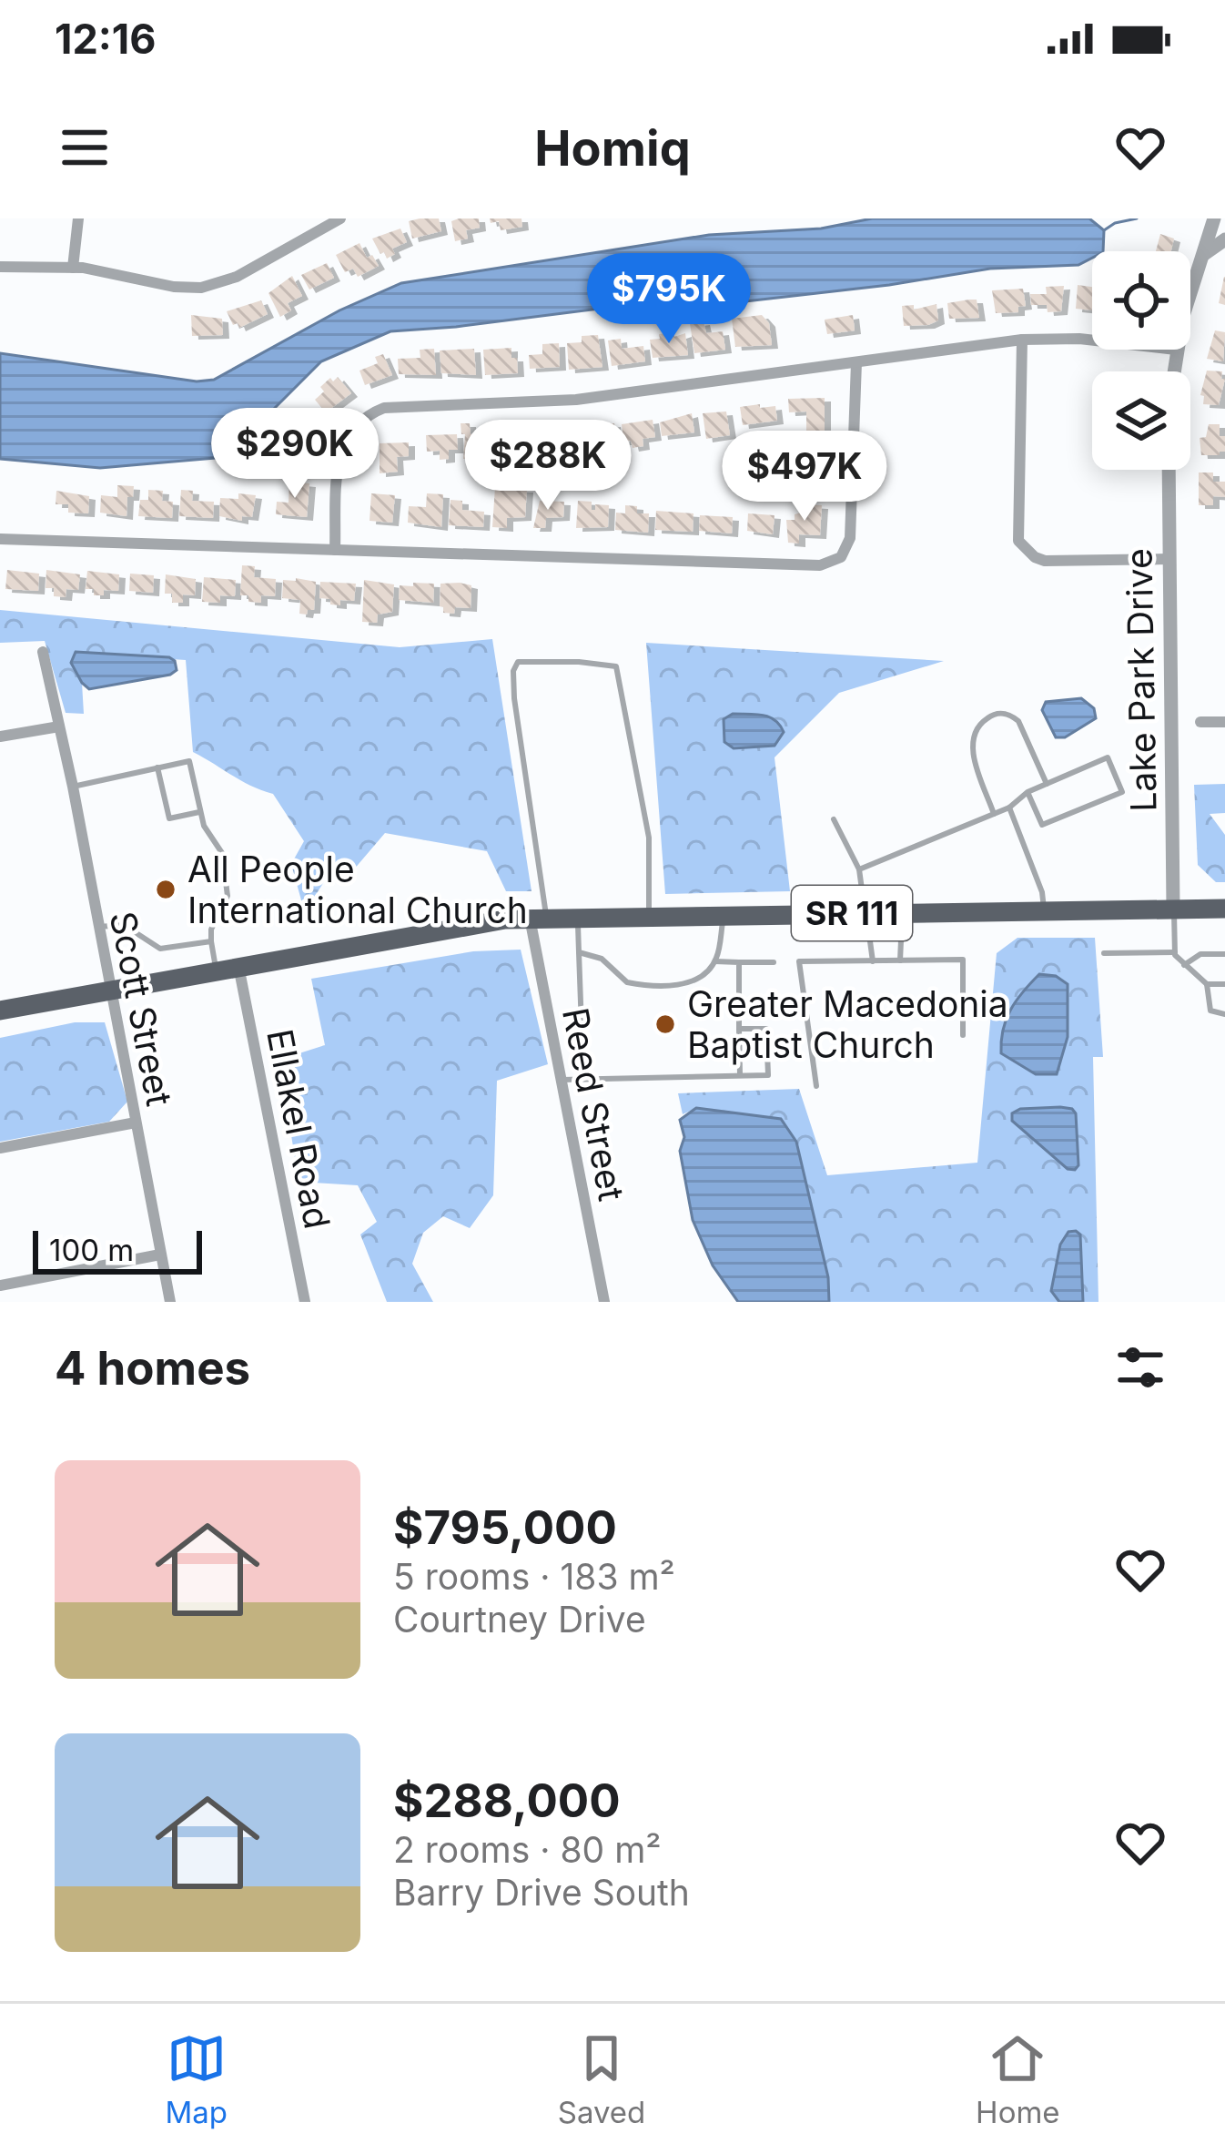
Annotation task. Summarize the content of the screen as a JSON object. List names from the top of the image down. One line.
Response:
{"streets":{"main road":["SR 111"],"street":["Lake Park Drive","Scott Street","Reed Street","Ellakel Road"]},"crossings":[["Lake Park Drive","SR 111"],["SR 111","Scott Street"],["SR 111","Reed Street"],["SR 111","Ellakel Road"]],"places":["All People International Church","Greater Macedonia Baptist Church"],"scale_bar":"100 m","page":{"status":"12:16","header":"Homiq","price":["$795K","$290K","$288K","$497K"],"scale":"100 m","heading":"4 homes","list":[{"name":"$795,000","note":"5 rooms · 183 m² · Courtney Drive"},{"name":"$288,000","note":"2 rooms · 80 m² · Barry Drive South"}],"tabs":["Map","Saved","Home"]}}
